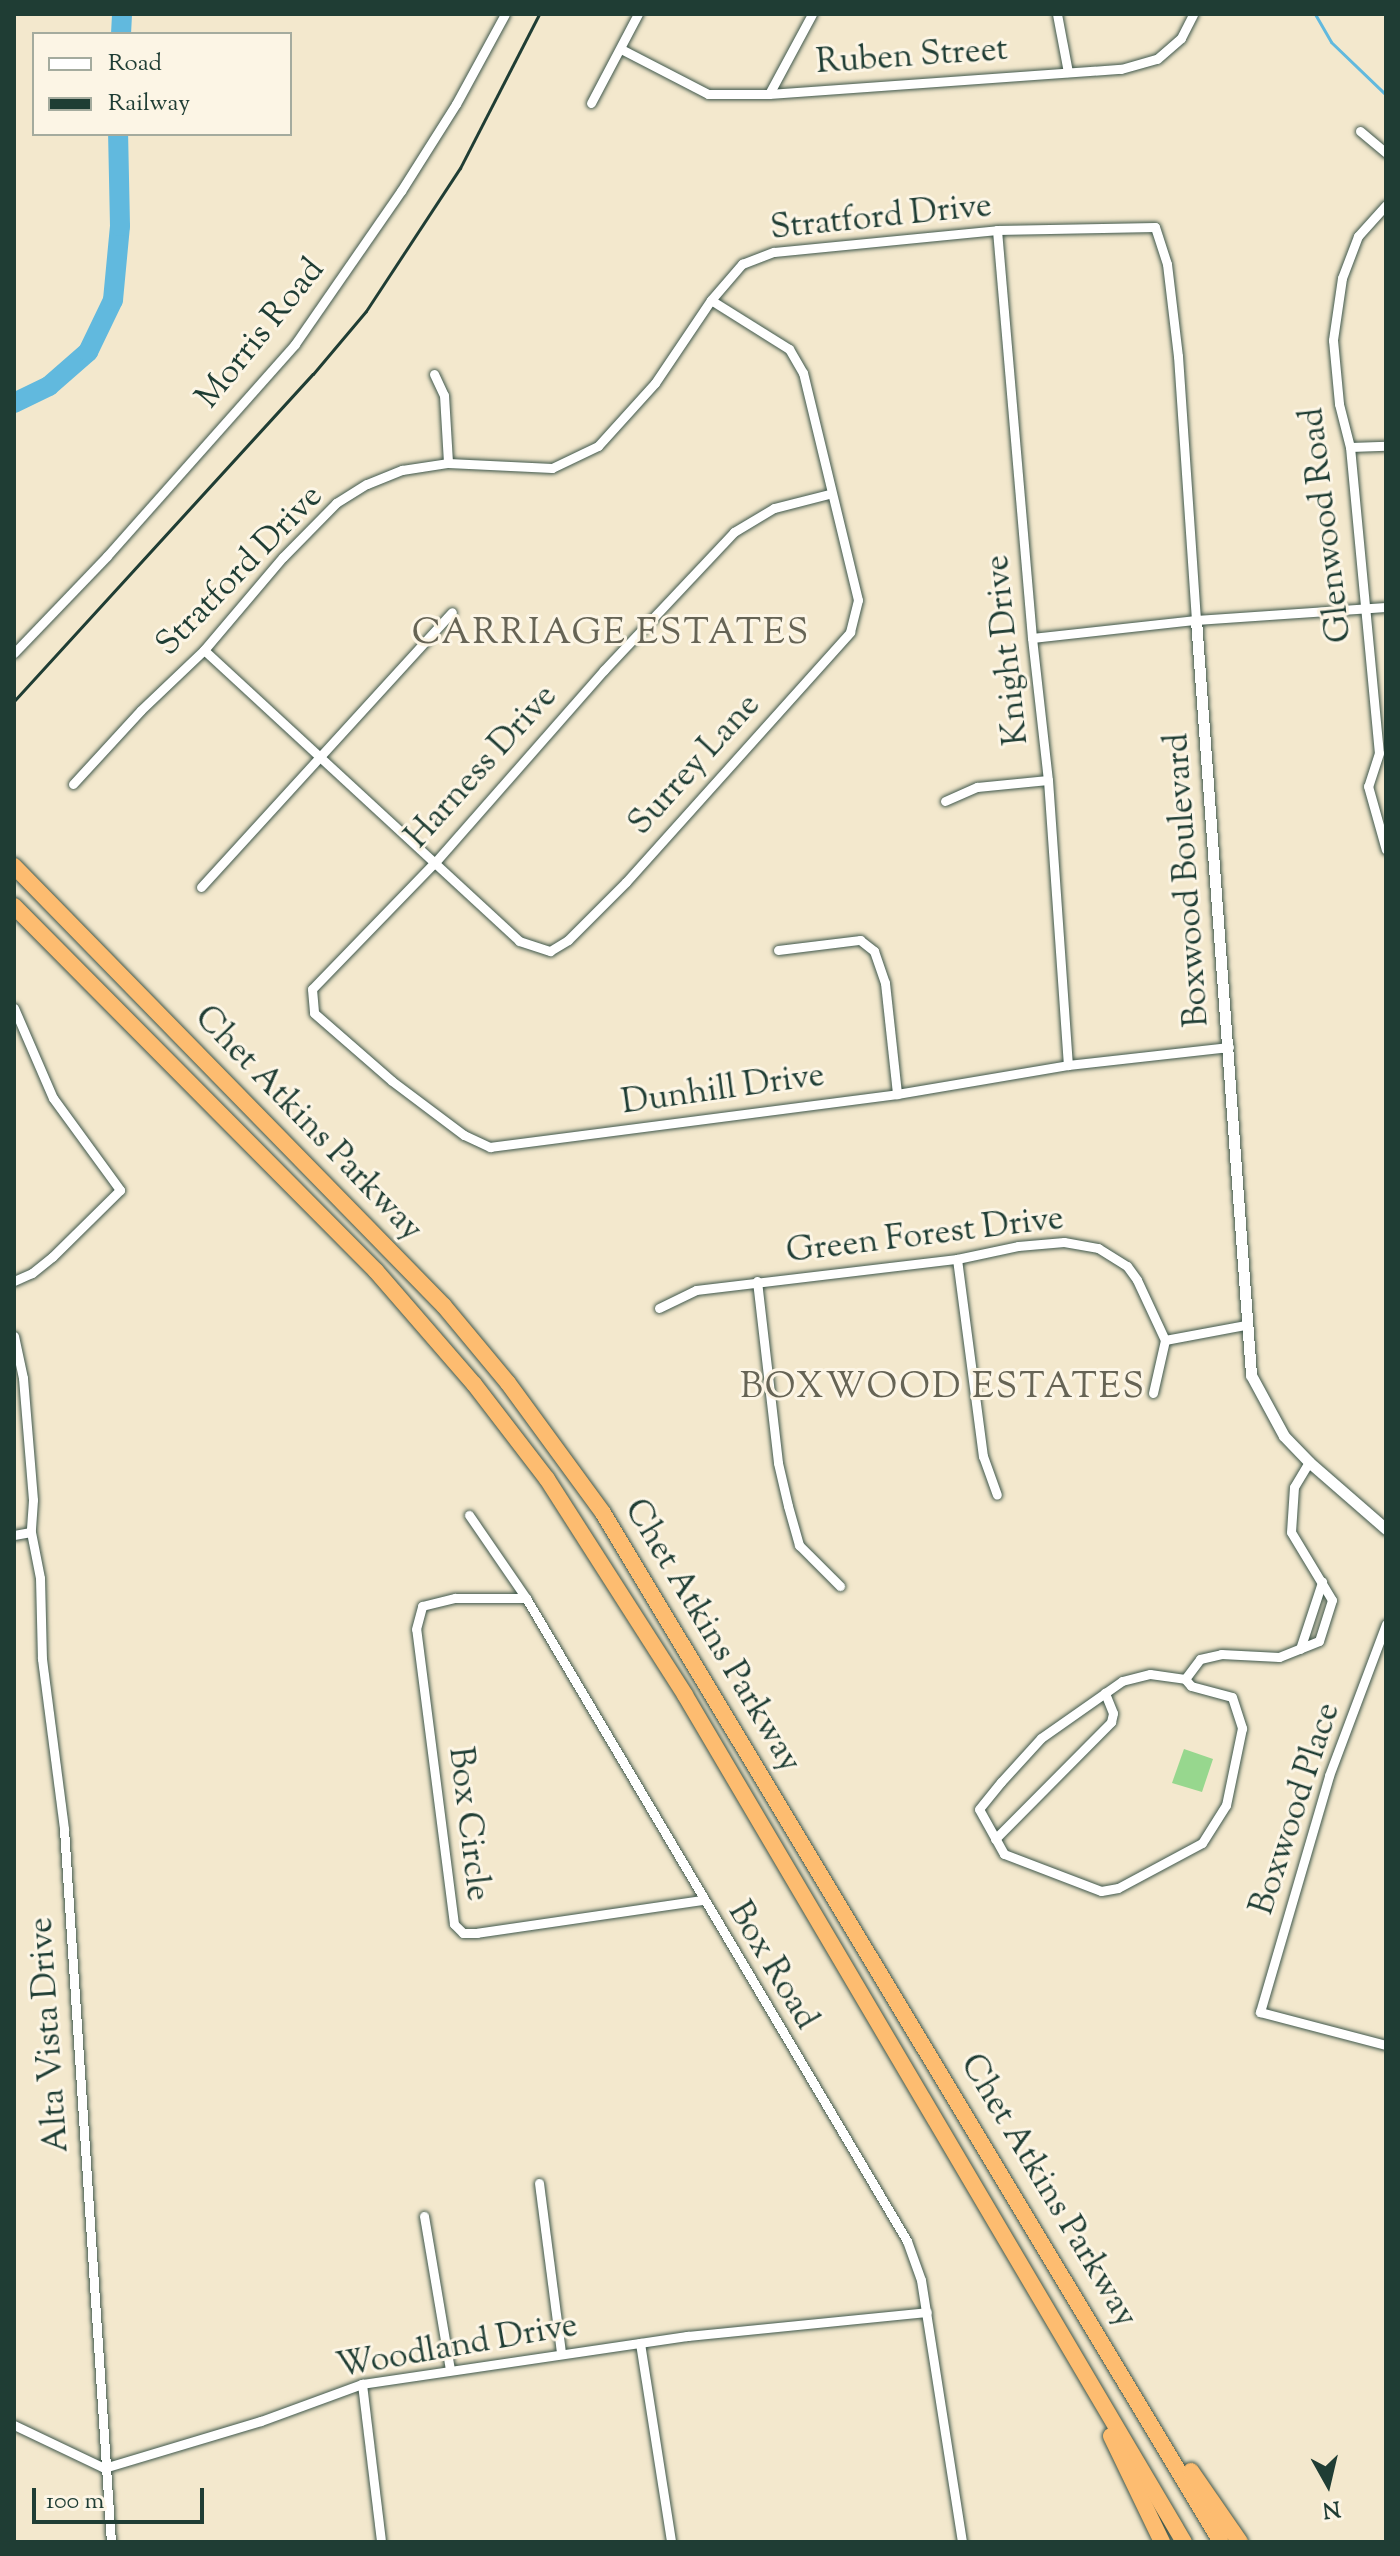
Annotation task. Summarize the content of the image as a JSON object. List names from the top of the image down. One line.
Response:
{"streets":{"highway":["Chet Atkins Parkway"],"street":["Ruben Street","Stratford Drive","Morris Road","Glenwood Road","Knight Drive","Surrey Lane","Harness Drive","Boxwood Boulevard","Dunhill Drive","Green Forest Drive","Boxwood Place","Box Circle","Box Road","Alta Vista Drive","Woodland Drive"]},"crossings":[["Stratford Drive","Knight Drive"],["Stratford Drive","Surrey Lane"],["Stratford Drive","Boxwood Boulevard"],["Knight Drive","Dunhill Drive"],["Surrey Lane","Harness Drive"],["Harness Drive","Dunhill Drive"],["Boxwood Boulevard","Dunhill Drive"],["Box Circle","Box Road"],["Box Road","Woodland Drive"],["Alta Vista Drive","Woodland Drive"]],"districts":["CARRIAGE ESTATES","BOXWOOD ESTATES"],"legend":["Road","Railway"],"scale_bar":"100 m","north":"bottom"}
